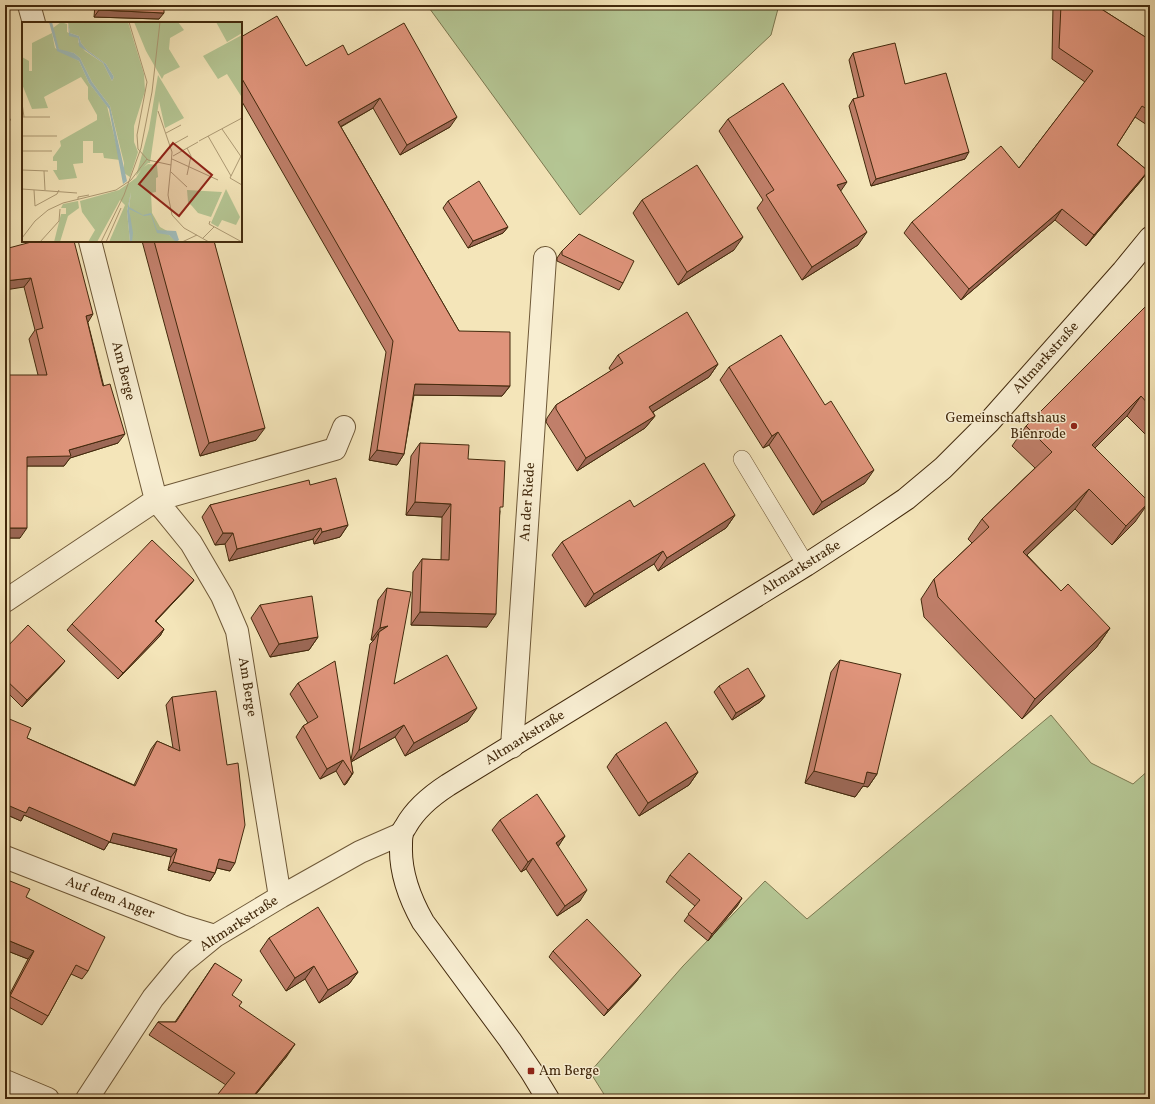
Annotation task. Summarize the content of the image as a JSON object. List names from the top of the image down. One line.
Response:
{"streets":{"street":["Altmarkstraße","Am Berge","An der Riede","Auf dem Anger"]},"crossings":[["Altmarkstraße","Am Berge"],["Altmarkstraße","An der Riede"],["Altmarkstraße","Auf dem Anger"]],"places":{"other":["Gemeinschaftshaus Bienrode"],"transit":["Am Berge"]}}
